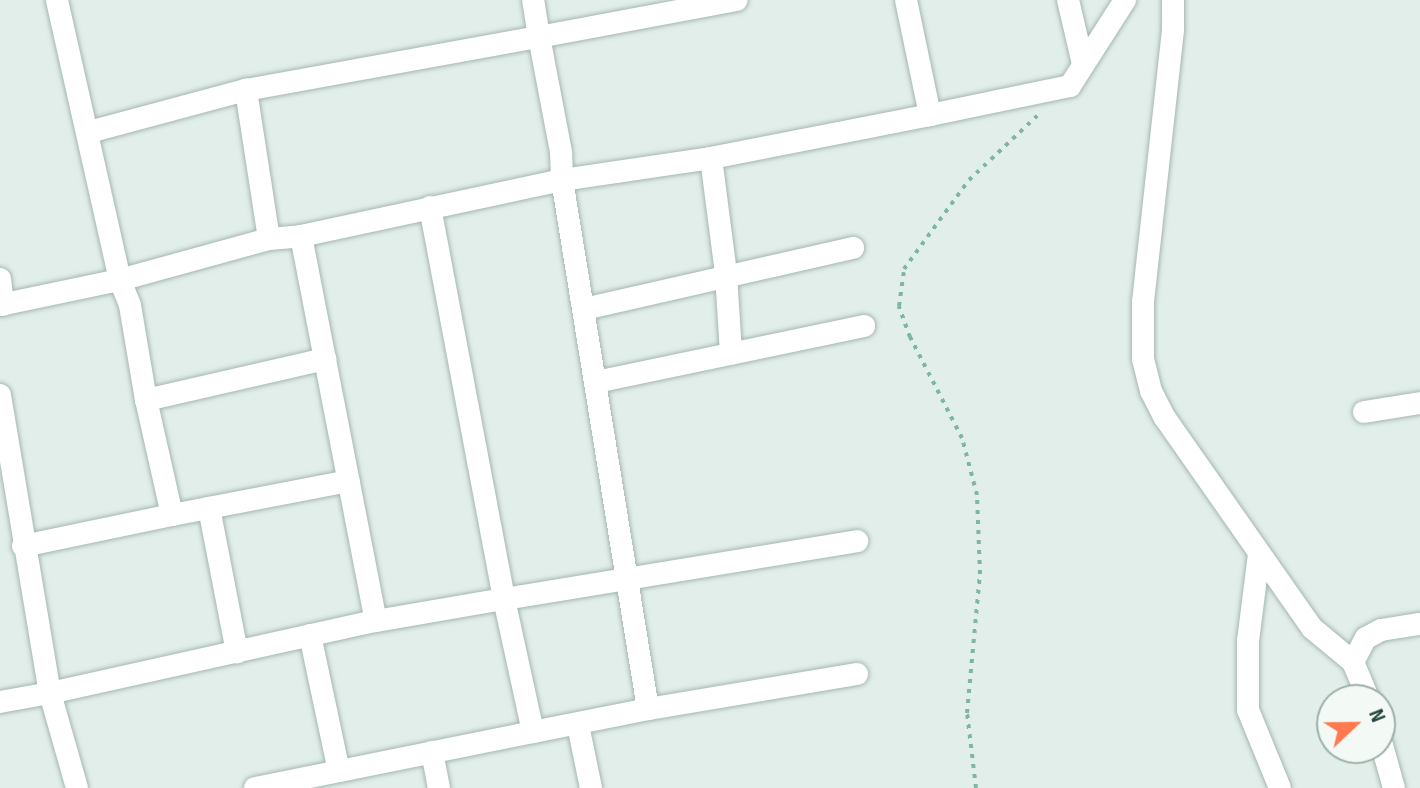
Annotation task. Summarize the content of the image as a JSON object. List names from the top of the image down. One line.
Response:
{"north":"right"}
